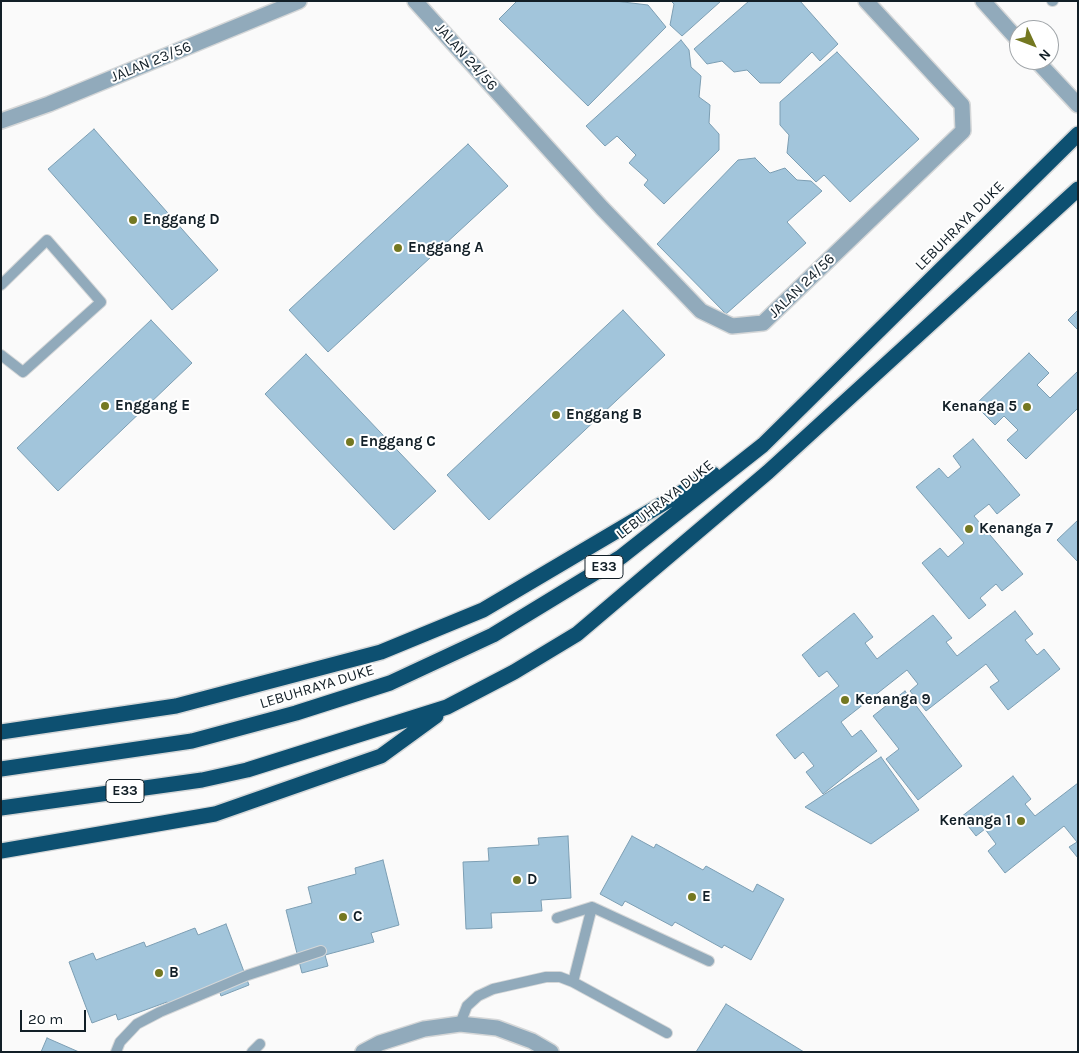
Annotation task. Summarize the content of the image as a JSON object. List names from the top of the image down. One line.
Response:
{"streets":{"highway":["LEBUHRAYA DUKE","E33"],"street":["JALAN 24/56","JALAN 23/56"]},"places":["Enggang D","Enggang A","Enggang E","Kenanga 5","Enggang B","Enggang C","Kenanga 7","Kenanga 9","Kenanga 1","D","E","C","B"],"scale_bar":"20 m","north":"bottom right"}
